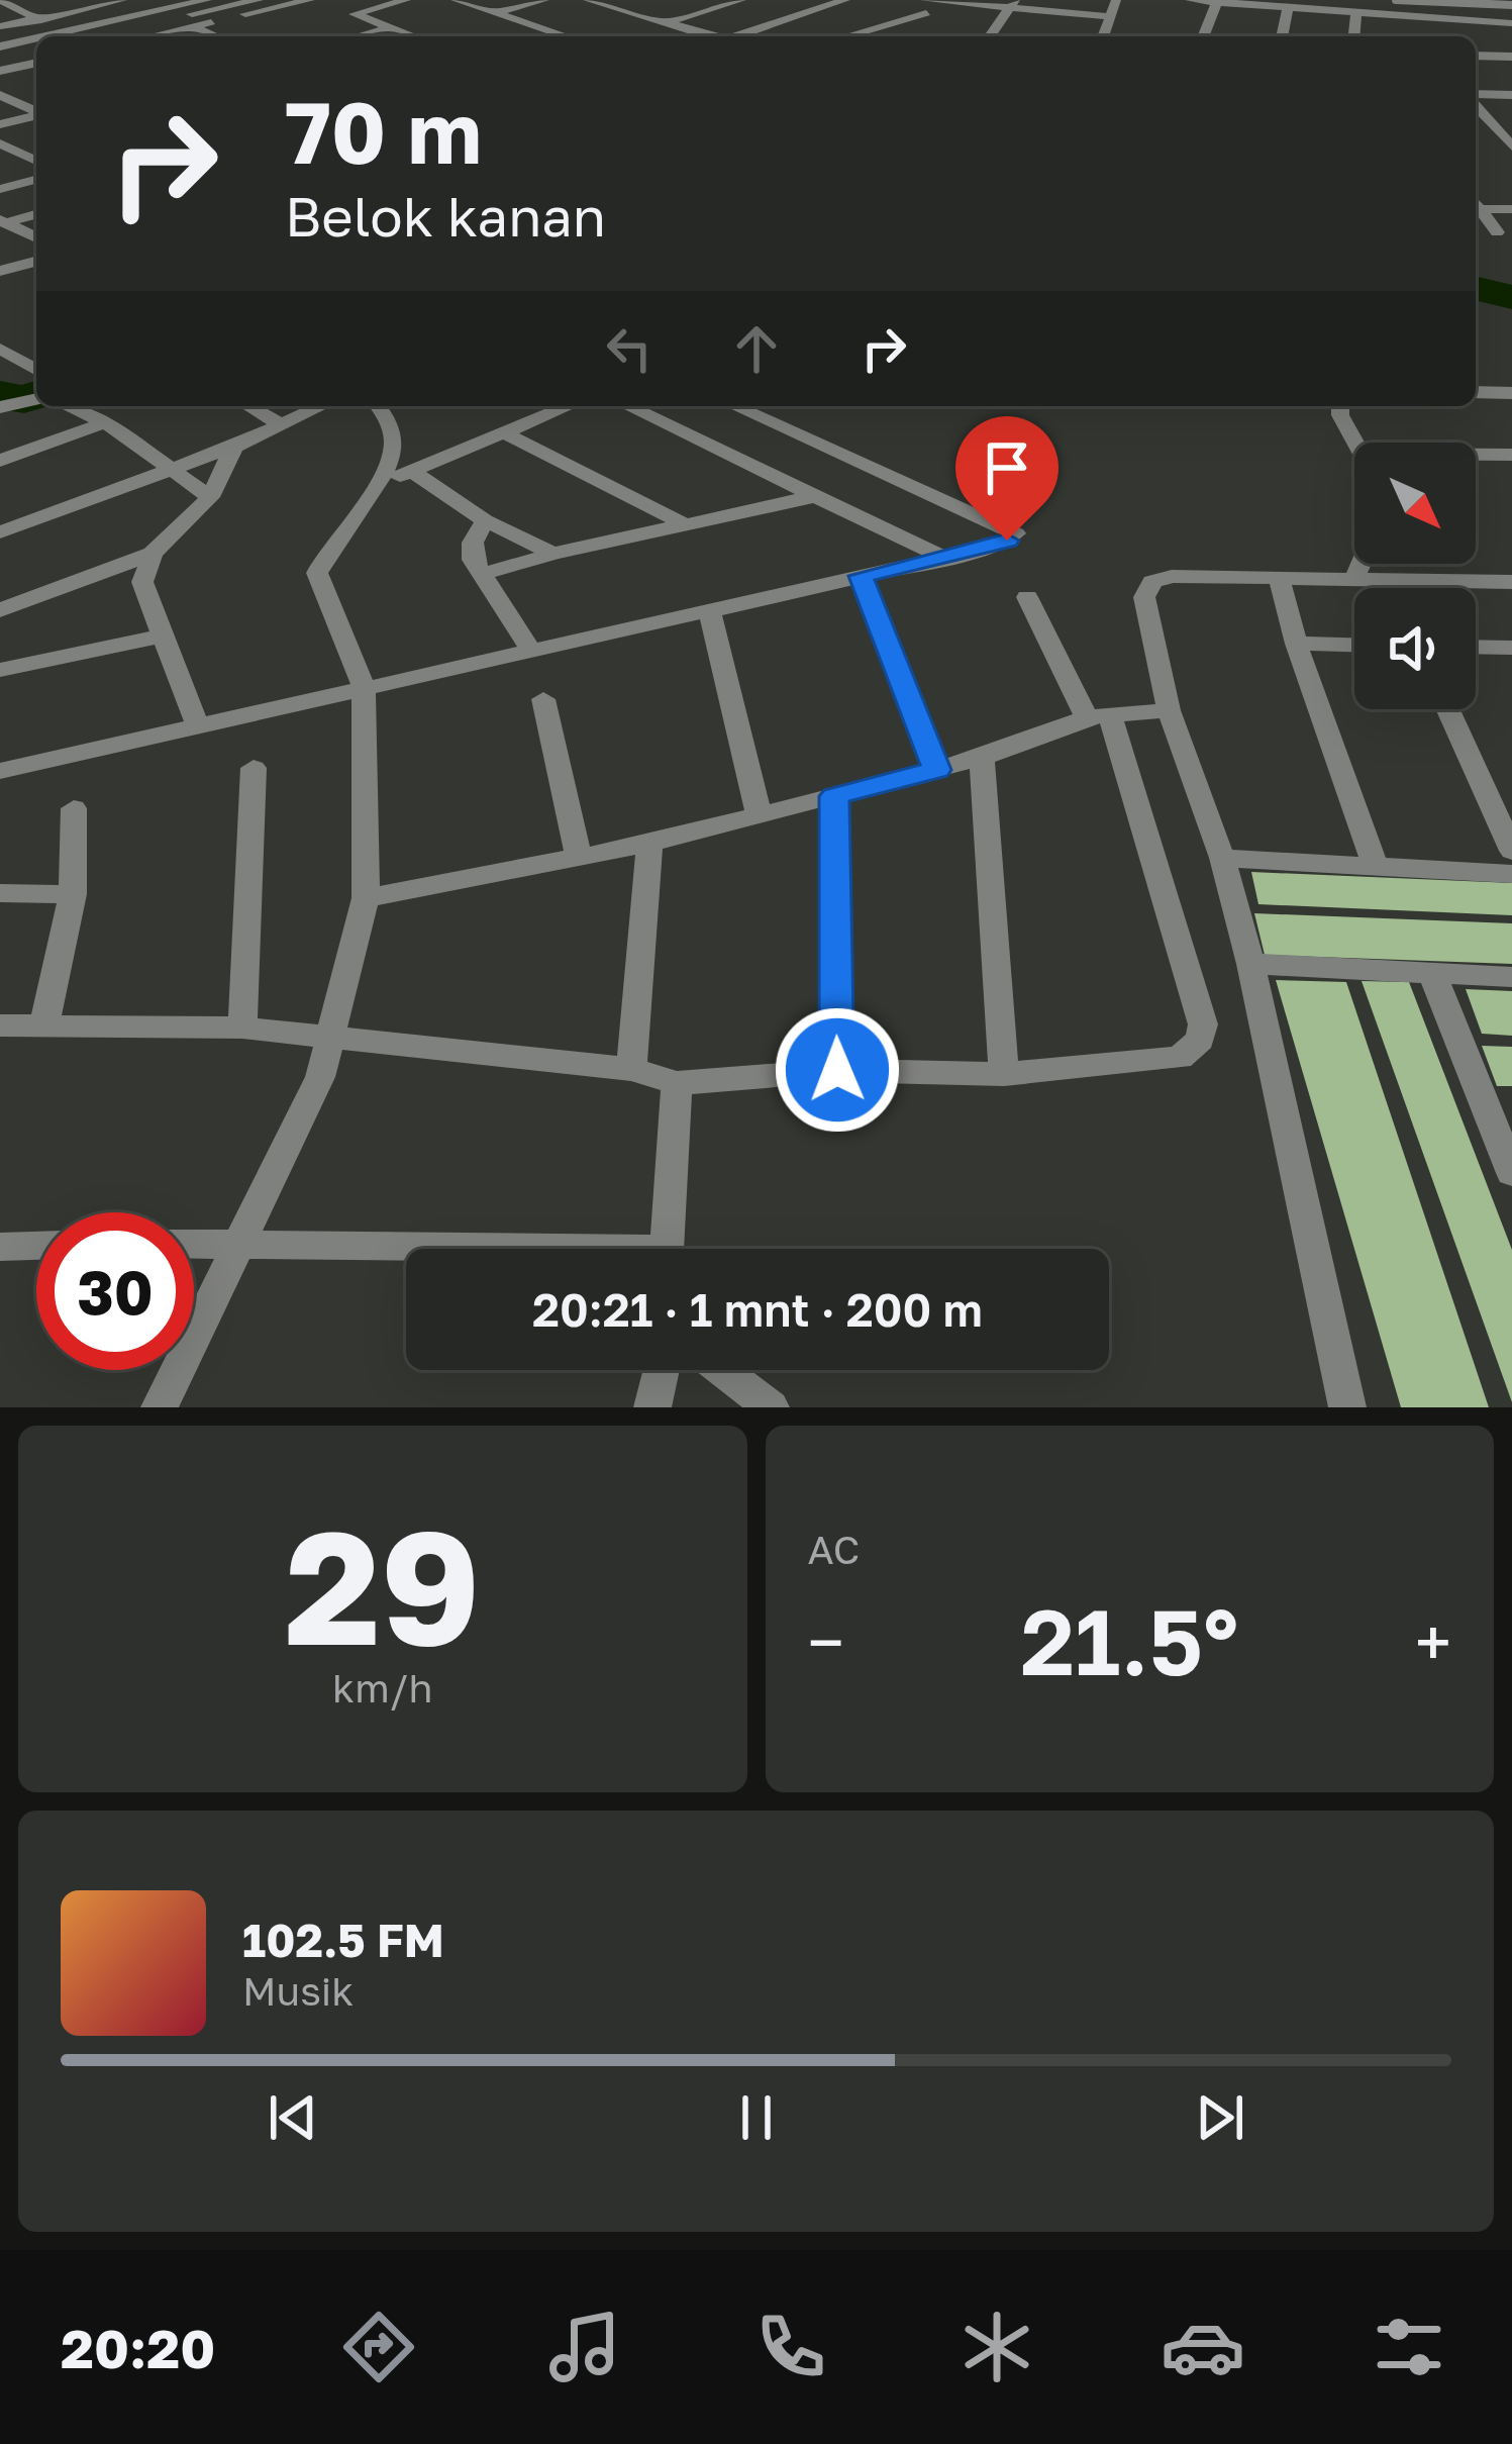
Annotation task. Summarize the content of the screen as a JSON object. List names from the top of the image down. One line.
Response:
{"north":"bottom right","page":{"turn":["70 m","Belok kanan"],"limit":"30","trip":"20:21 · 1 mnt · 200 m","tile":[["29","km/h"],"AC"],"heat":["−","21.5°","+"],"song":["102.5 FM","Musik"],"tabs":"20:20"}}
